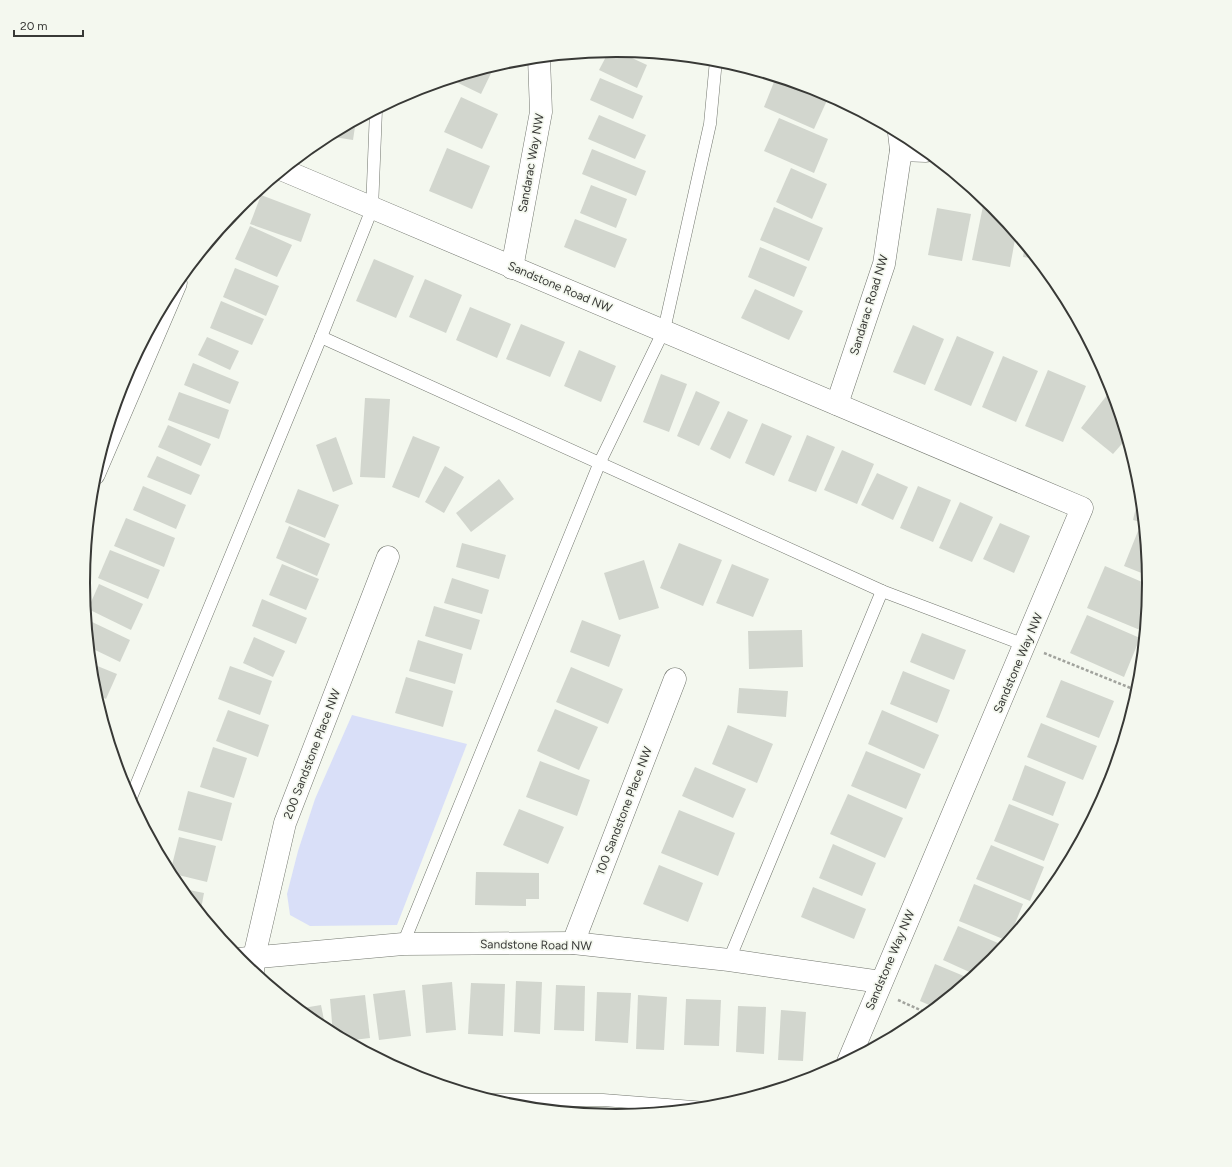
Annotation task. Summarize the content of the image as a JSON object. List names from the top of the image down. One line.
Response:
{"streets":{"street":["Sandarac Way NW","Sandstone Road NW","Sandarac Road NW","Sandstone Way NW","200 Sandstone Place NW","100 Sandstone Place NW"]},"crossings":[["Sandarac Way NW","Sandstone Road NW"],["Sandstone Road NW","Sandarac Road NW"],["Sandstone Road NW","Sandstone Way NW"],["Sandstone Road NW","100 Sandstone Place NW"],["Sandarac Road NW","Sandstone Way NW"]],"scale_bar":"20 m"}
